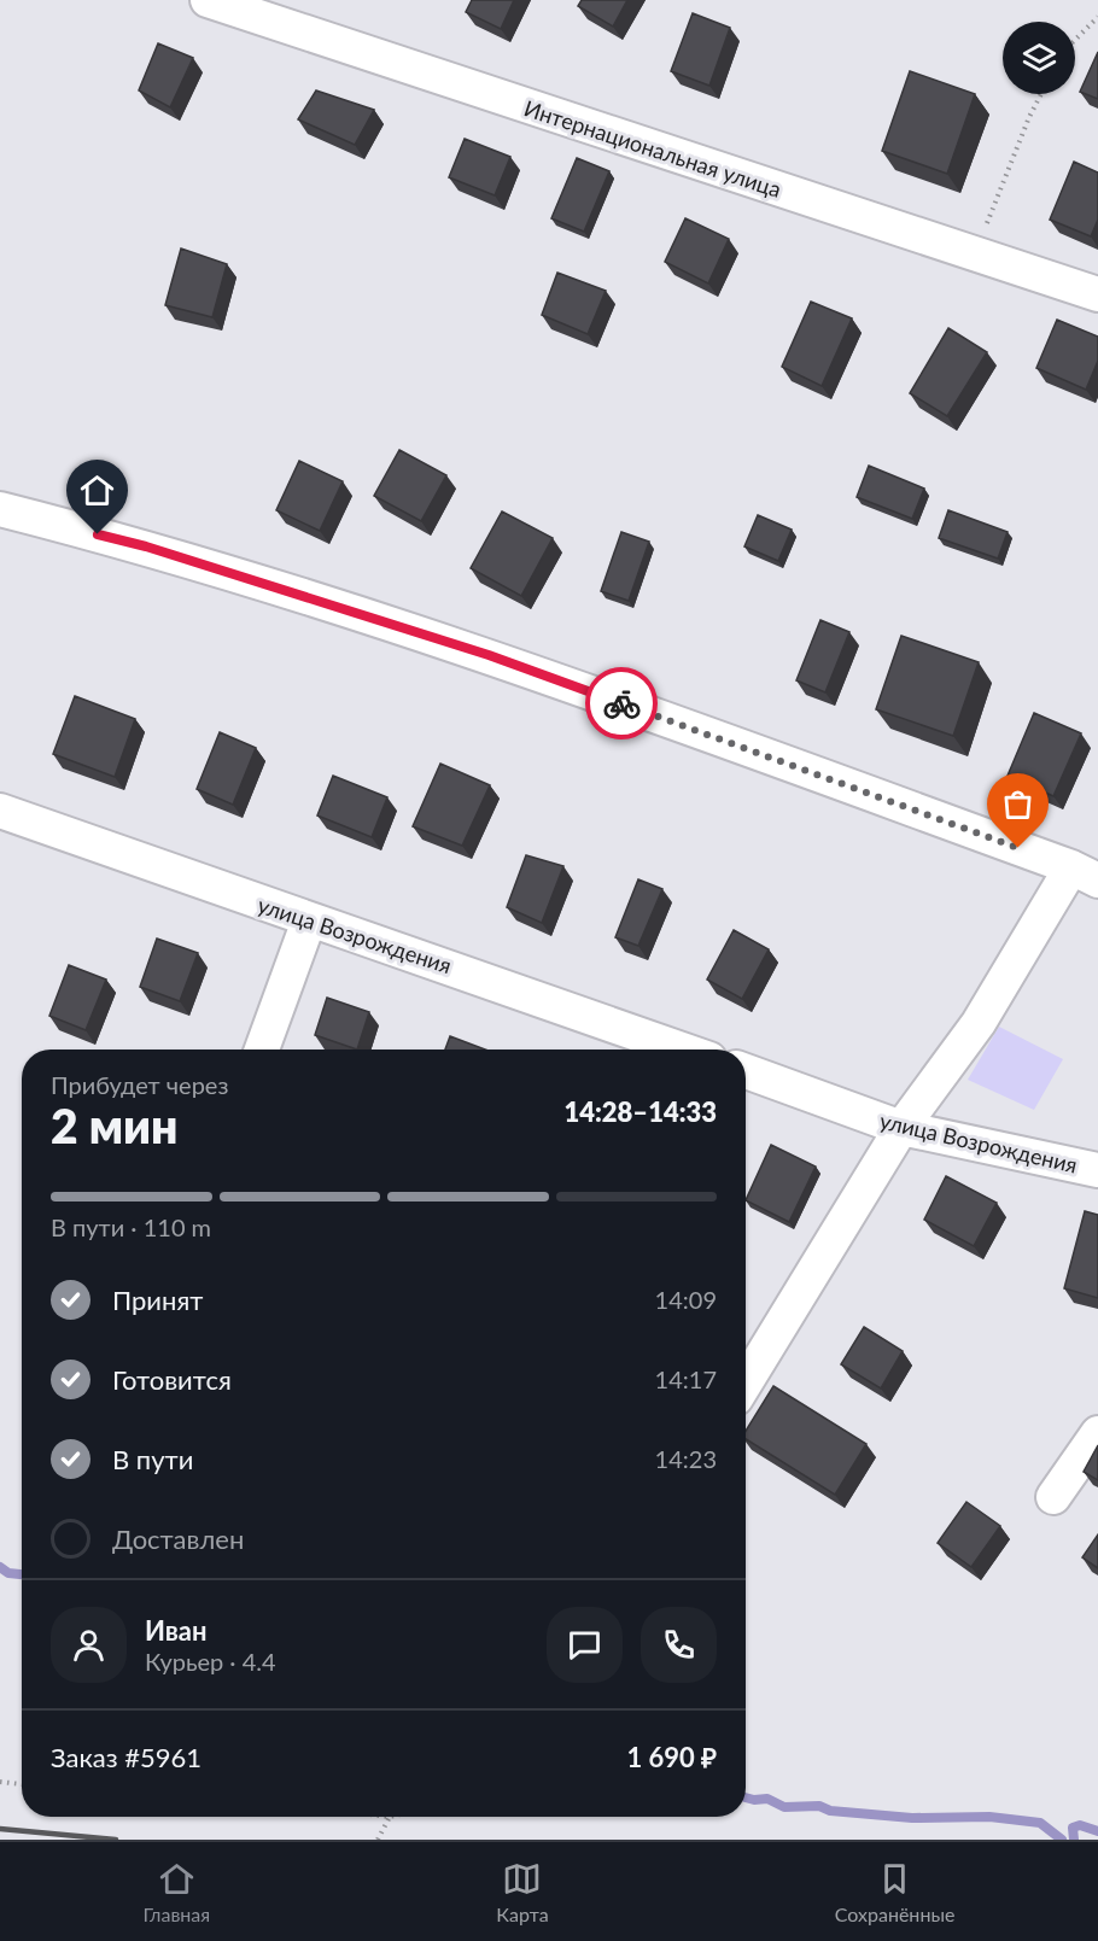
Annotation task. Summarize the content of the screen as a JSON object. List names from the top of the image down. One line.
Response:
{"streets":{"street":["Интернациональная улица","улица Возрождения"]},"page":{"heading":["2 мин","Прибудет через","14:28–14:33"],"panel":["Иван","Курьер · 4.4","Заказ #5961","1 690 ₽"],"bar":"В пути · 110 m","list":[["Принят","14:09"],["Готовится","14:17"],["В пути","14:23"],"Доставлен"],"tabs":["Главная","Карта","Сохранённые"]}}
